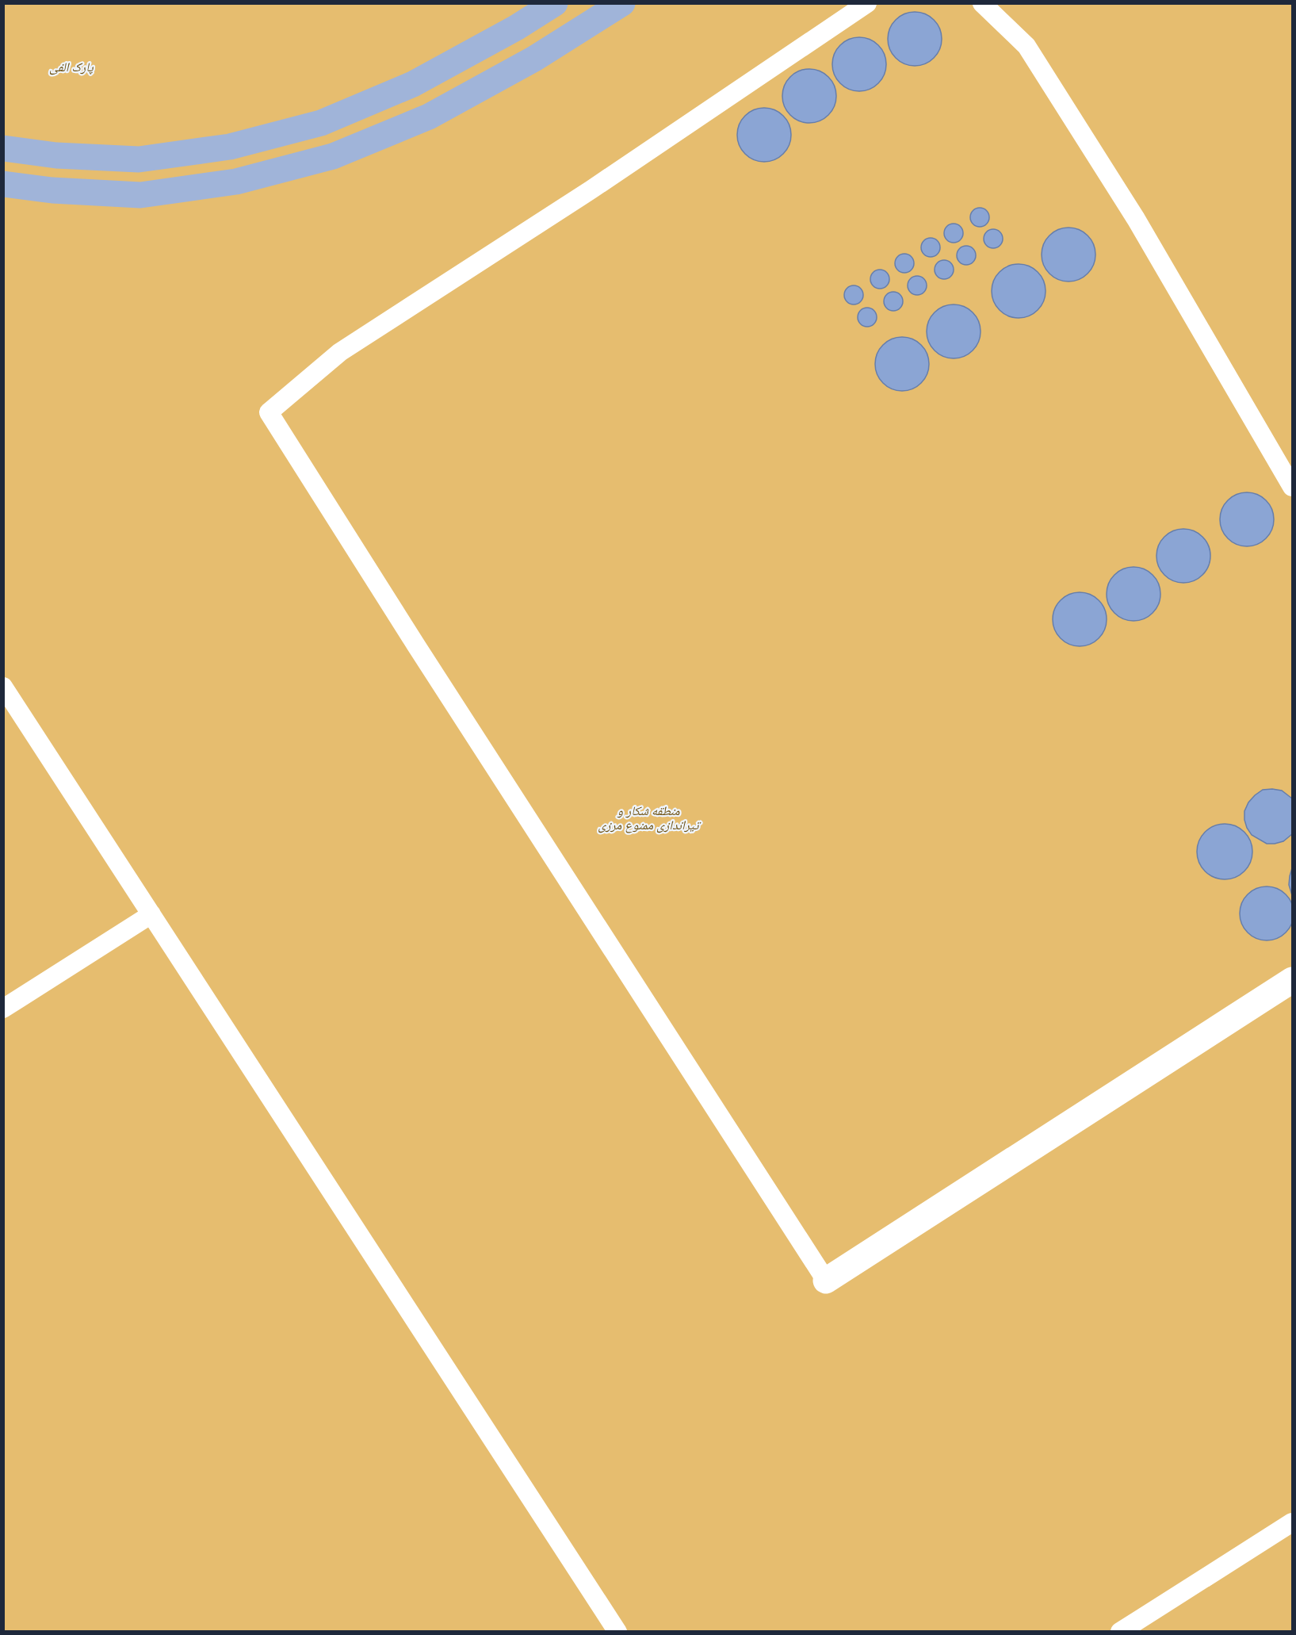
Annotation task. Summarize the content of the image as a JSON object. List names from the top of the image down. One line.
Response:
{"parks":["پارک الفی","منطقه شکار و تیراندازی ممنوع مرزی"]}
